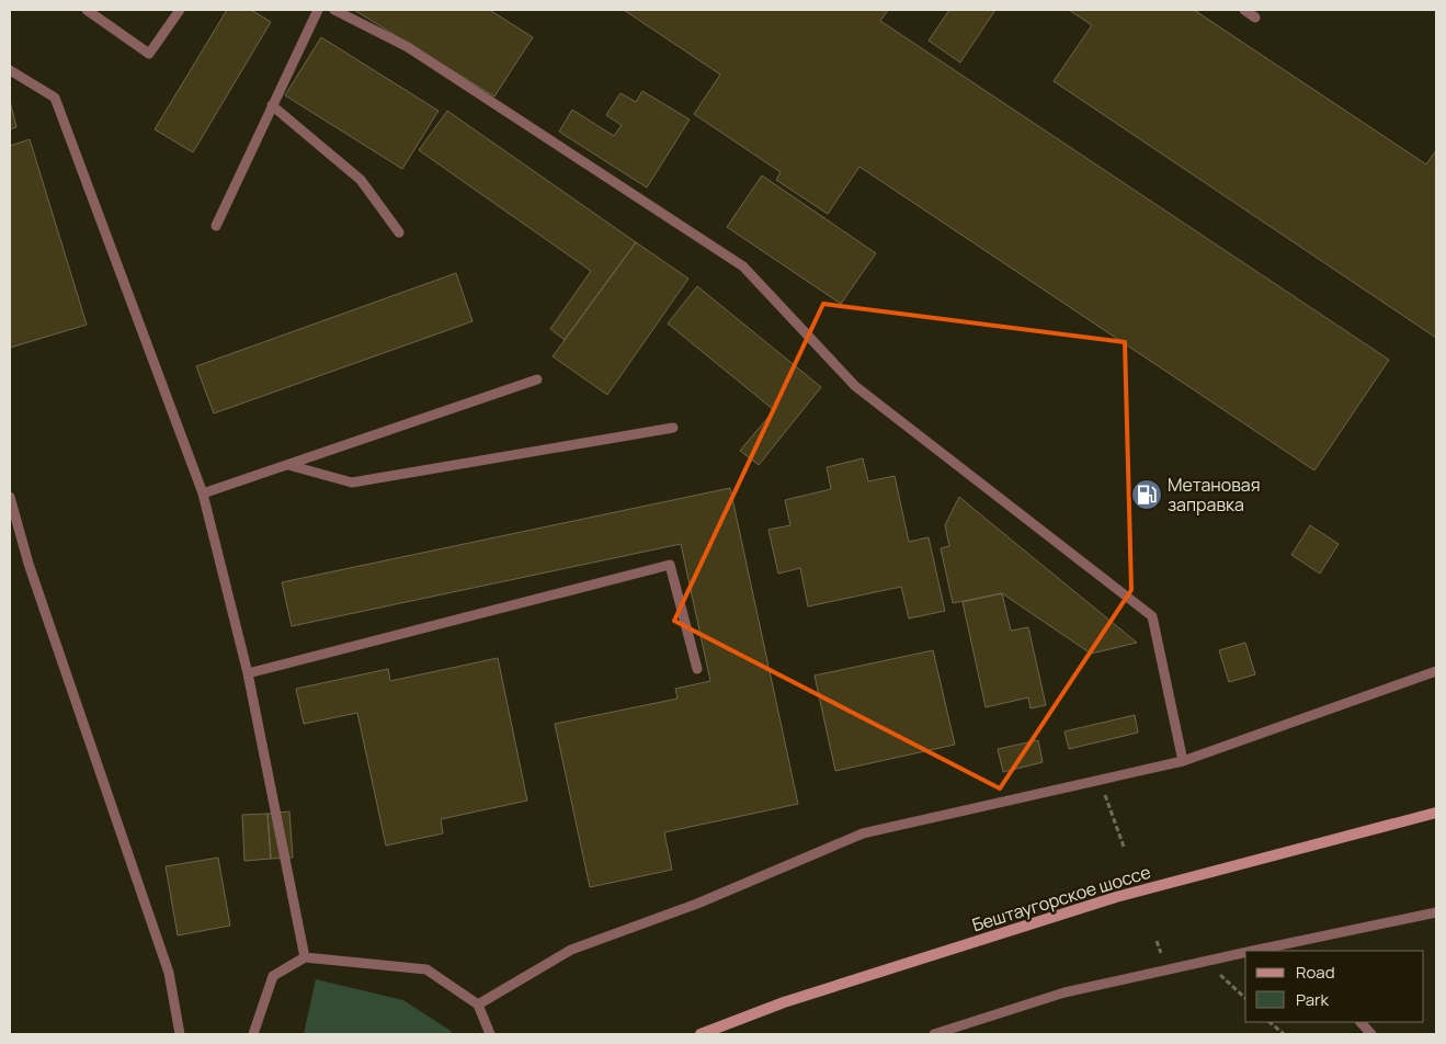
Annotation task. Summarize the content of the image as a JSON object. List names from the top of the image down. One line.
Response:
{"streets":{"main road":["Бештаугорское шоссе"]},"places":{"fuel station":["Метановая заправка"]},"legend":["Road","Park"]}
